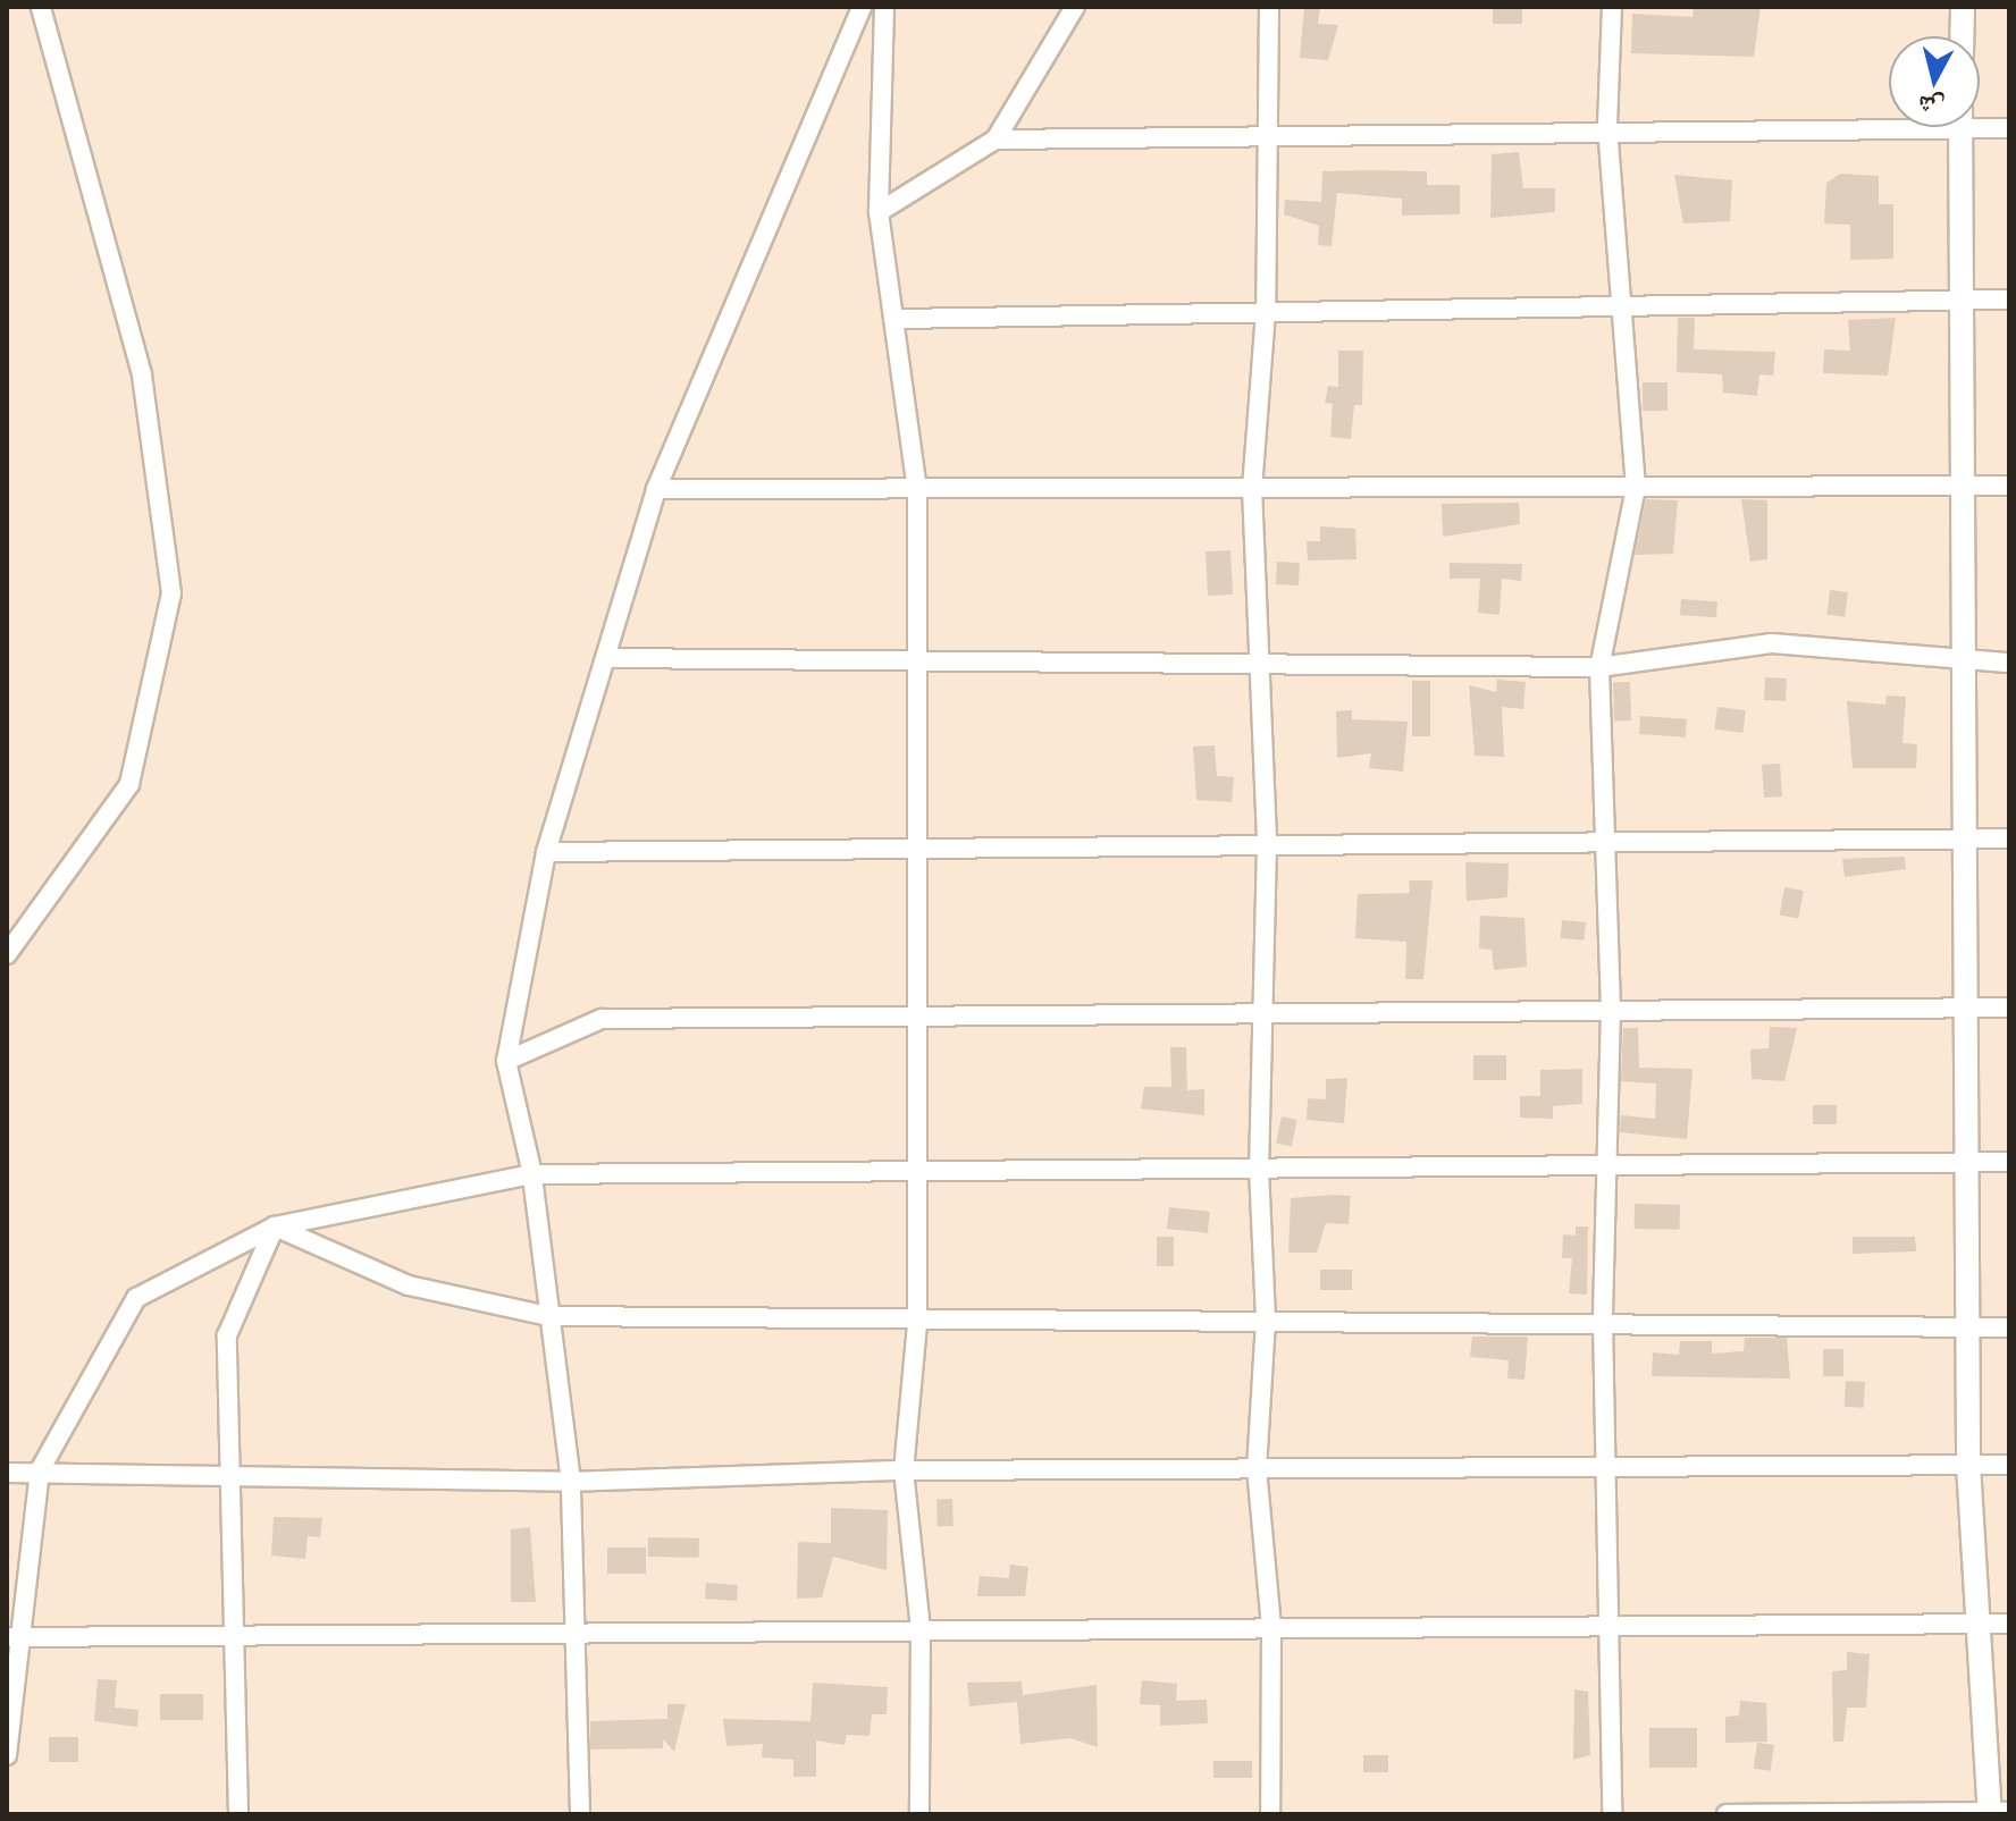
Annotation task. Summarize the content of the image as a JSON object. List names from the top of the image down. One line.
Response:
{"north":"bottom"}
